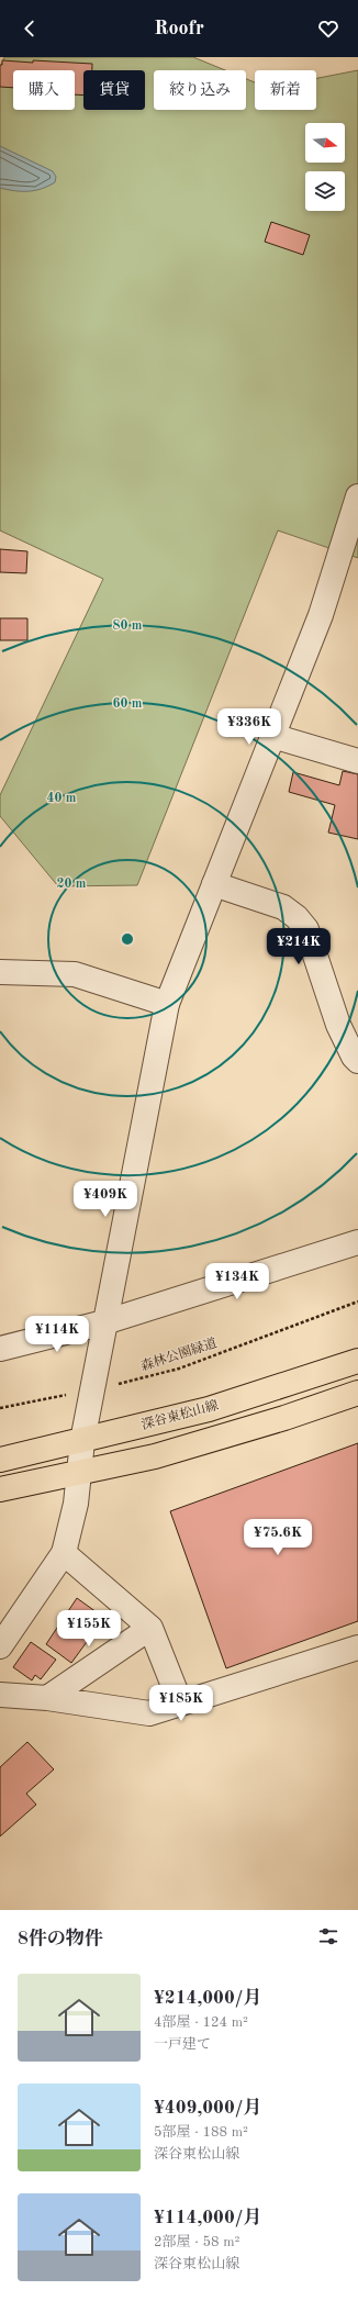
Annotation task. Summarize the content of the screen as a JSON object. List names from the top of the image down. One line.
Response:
{"streets":{"main road":["深谷東松山線"],"path":["森林公園緑道"]},"north":"right","page":{"header":"Roofr","chip":["購入","賃貸","絞り込み","新着"],"price":["¥336K","¥214K","¥409K","¥134K","¥114K","¥75.6K","¥155K","¥185K"],"heading":"8件の物件","list":[{"name":"¥214,000/月","note":"4部屋 · 124 m² · 一戸建て"},{"name":"¥409,000/月","note":"5部屋 · 188 m² · 深谷東松山線"},{"name":"¥114,000/月","note":"2部屋 · 58 m² · 深谷東松山線"}]},"rings":["80 m","60 m","40 m","20 m"]}
